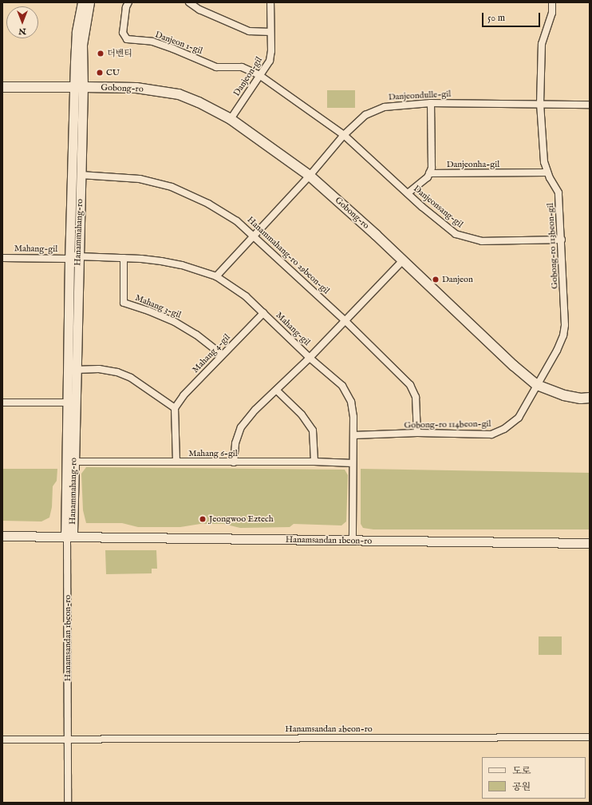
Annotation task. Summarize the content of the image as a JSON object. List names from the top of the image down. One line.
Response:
{"streets":{"main road":["Gobong-ro"],"street":["Danjeon 1-gil","Danjeon-gil","Danjeondulle-gil","Danjeonha-gil","Danjeonsang-gil","Hanammahang-ro","Gobong-ro 113beon-gil","Mahang-gil","Hanammahang-ro 29beon-gil","Mahang 3-gil","Mahang 4-gil","Gobong-ro 114beon-gil","Mahang 6-gil","Hanamsandan 1beon-ro","Hanamsandan 2beon-ro"]},"crossings":[["Danjeon 1-gil","Danjeon-gil"],["Danjeon 1-gil","Danjeonsang-gil"],["Danjeon-gil","Gobong-ro"],["Danjeon-gil","Danjeonsang-gil"],["Gobong-ro","Danjeondulle-gil"],["Gobong-ro","Hanammahang-ro"],["Gobong-ro","Gobong-ro 113beon-gil"],["Gobong-ro","Gobong-ro 114beon-gil"],["Danjeondulle-gil","Danjeonsang-gil"],["Danjeondulle-gil","Gobong-ro 113beon-gil"],["Danjeondulle-gil","Mahang-gil"],["Danjeondulle-gil","Hanammahang-ro 29beon-gil"],["Danjeonha-gil","Gobong-ro 113beon-gil"],["Danjeonsang-gil","Gobong-ro 113beon-gil"],["Hanammahang-ro","Mahang-gil"],["Hanammahang-ro","Hanammahang-ro 29beon-gil"],["Hanammahang-ro","Mahang 6-gil"],["Hanammahang-ro","Hanamsandan 1beon-ro"],["Gobong-ro 113beon-gil","Gobong-ro 114beon-gil"],["Mahang-gil","Mahang 3-gil"],["Mahang-gil","Mahang 4-gil"],["Mahang-gil","Gobong-ro 114beon-gil"],["Mahang-gil","Mahang 6-gil"],["Mahang-gil","Hanamsandan 1beon-ro"],["Hanammahang-ro 29beon-gil","Gobong-ro 114beon-gil"],["Mahang 3-gil","Mahang 4-gil"],["Hanamsandan 1beon-ro","Hanamsandan 2beon-ro"]],"places":["더벤티","CU","Danjeon","Jeongwoo Eztech"],"legend":["도로","공원"],"scale_bar":"50 m","north":"bottom"}
